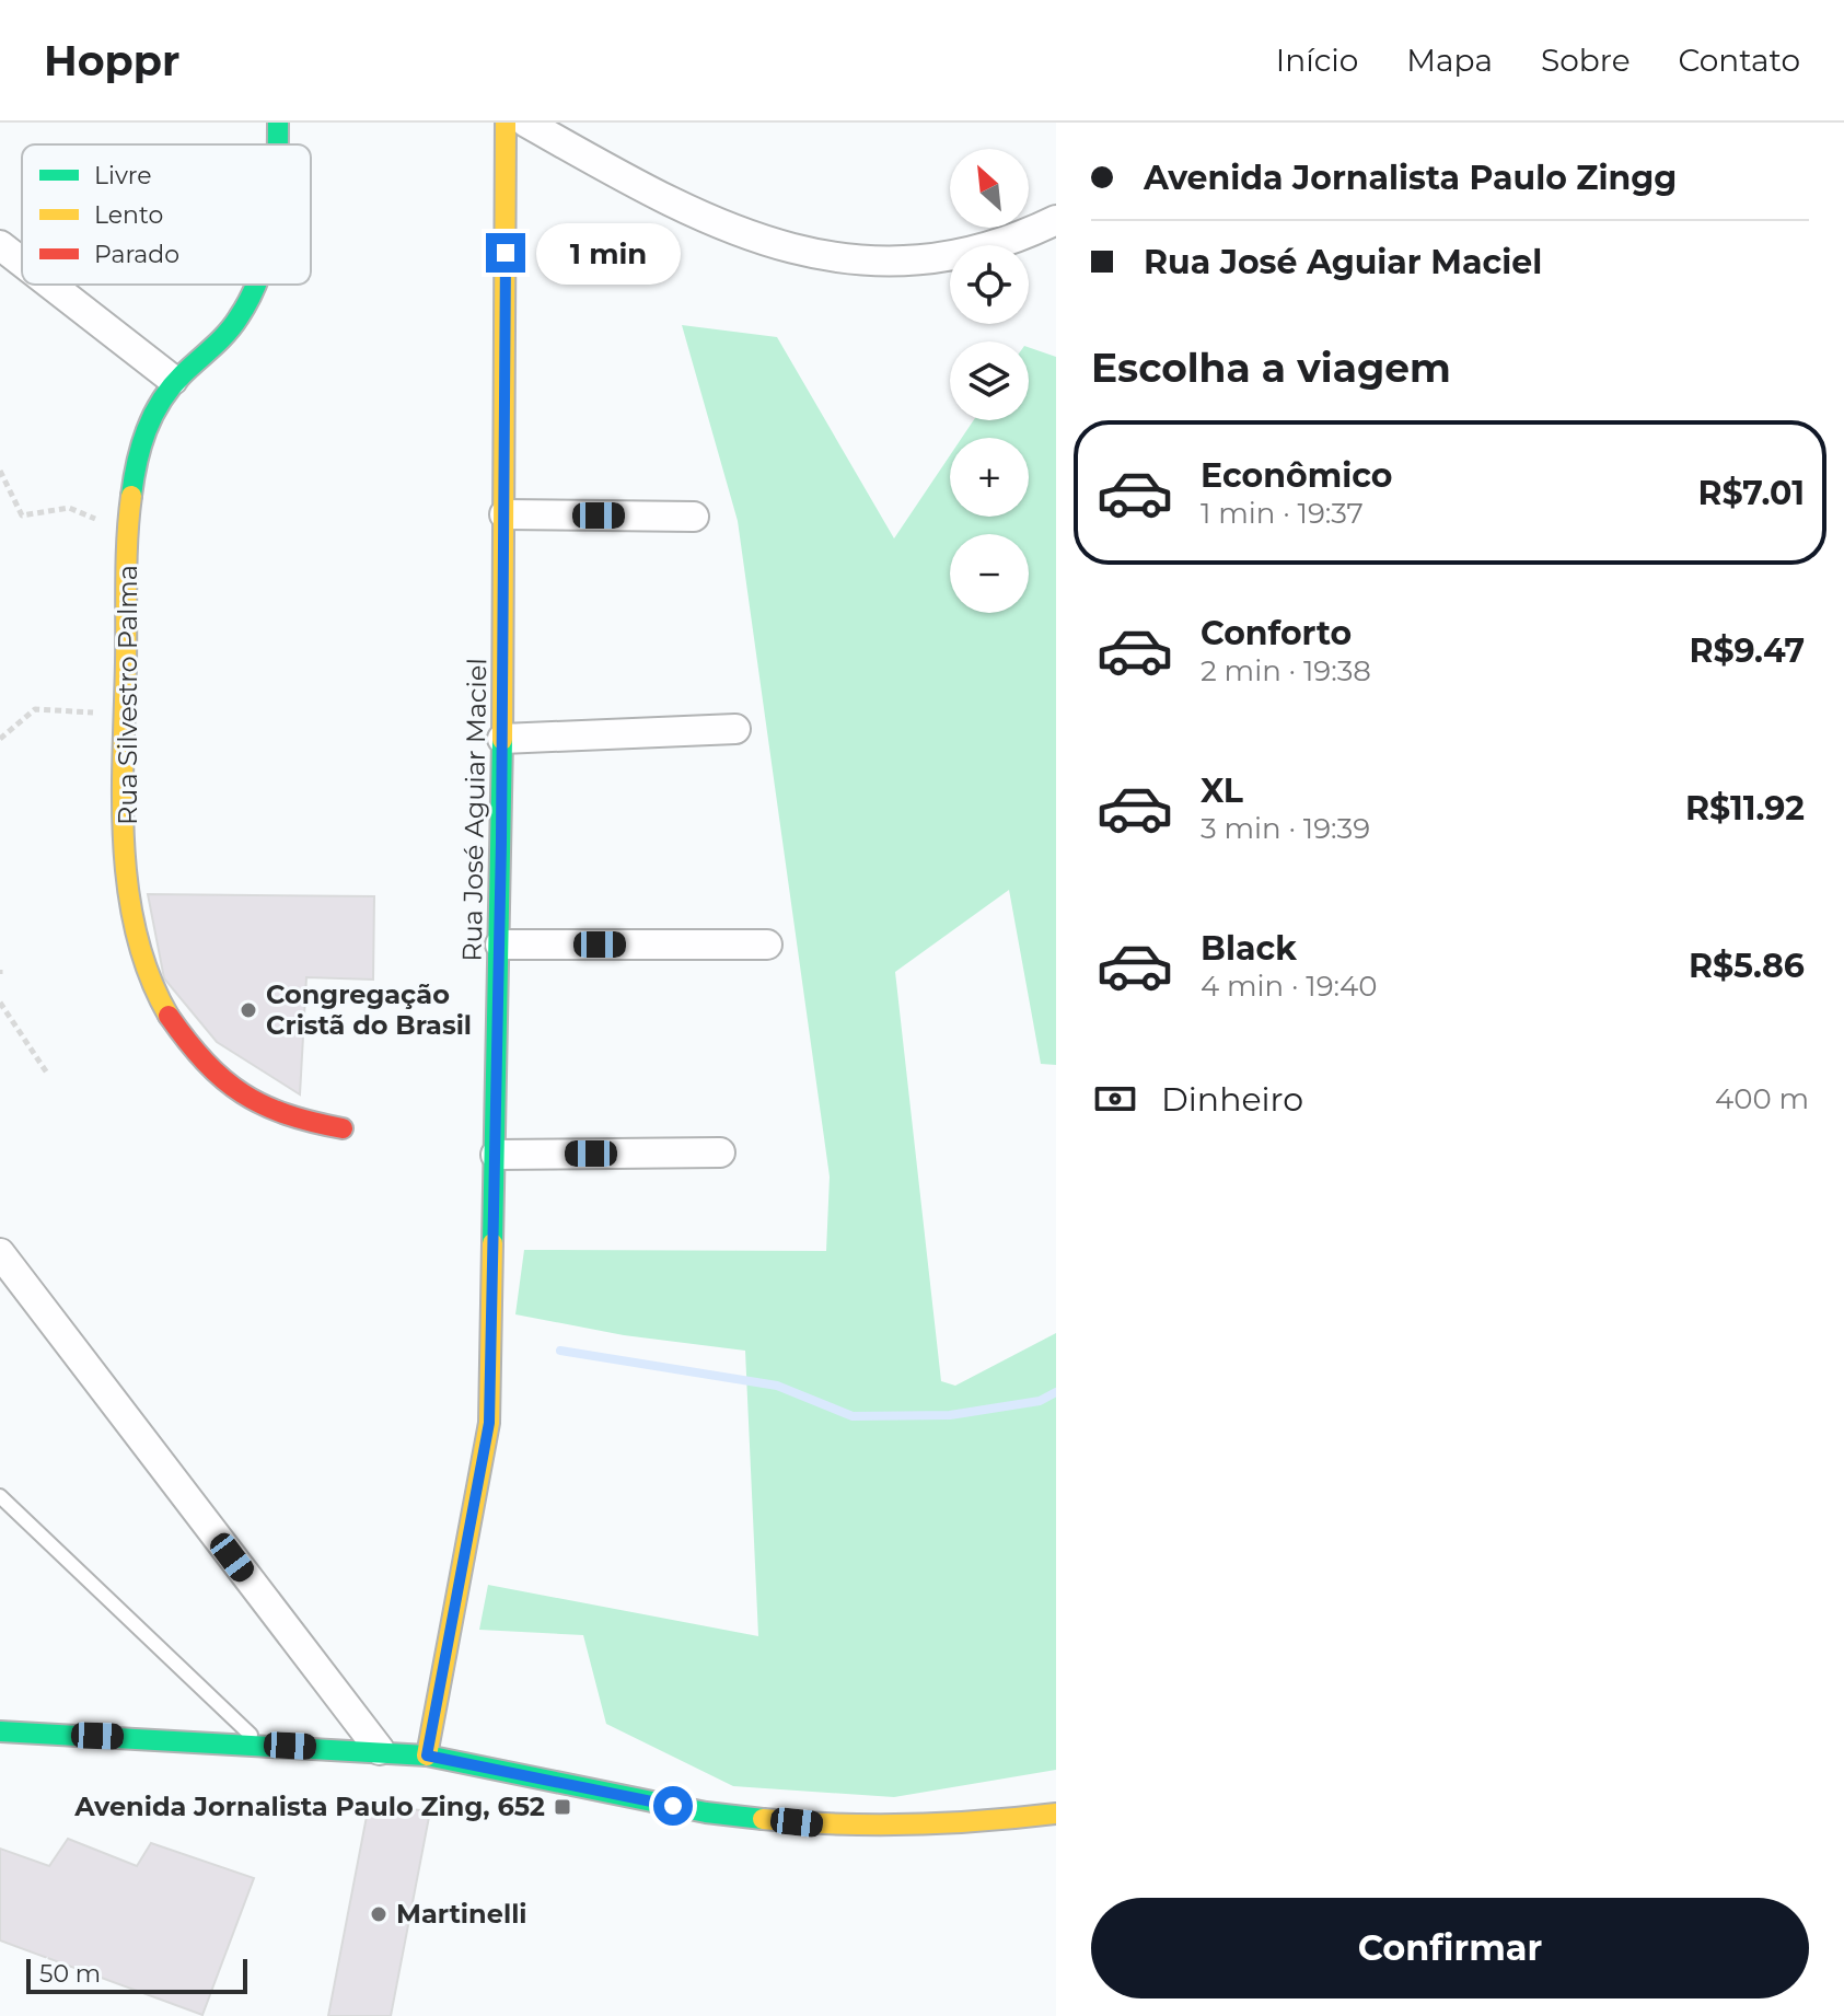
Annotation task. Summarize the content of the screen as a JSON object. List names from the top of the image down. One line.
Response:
{"streets":{"street":["Rua Silvestro Palma","Rua José Aguiar Maciel"]},"places":{"other":["Congregação Cristã do Brasil","Martinelli"],"transit":["Avenida Jornalista Paulo Zing, 652"]},"legend":["Livre","Lento","Parado"],"scale_bar":"50 m","north":"top left","page":{"header":"Hoppr","nav":["Início","Mapa","Sobre","Contato"],"banner":["Avenida Jornalista Paulo Zingg","Rua José Aguiar Maciel"],"map_buttons":["+","−"],"bubble":"1 min","heading":"Escolha a viagem","list":[{"name":"Econômico","note":"1 min · 19:37","value":"R$7.01"},{"name":"Conforto","note":"2 min · 19:38","value":"R$9.47"},{"name":"XL","note":"3 min · 19:39","value":"R$11.92"},{"name":"Black","note":"4 min · 19:40","value":"R$5.86"}],"pay":["Dinheiro","400 m"],"buttons":"Confirmar","scale":"50 m"}}
